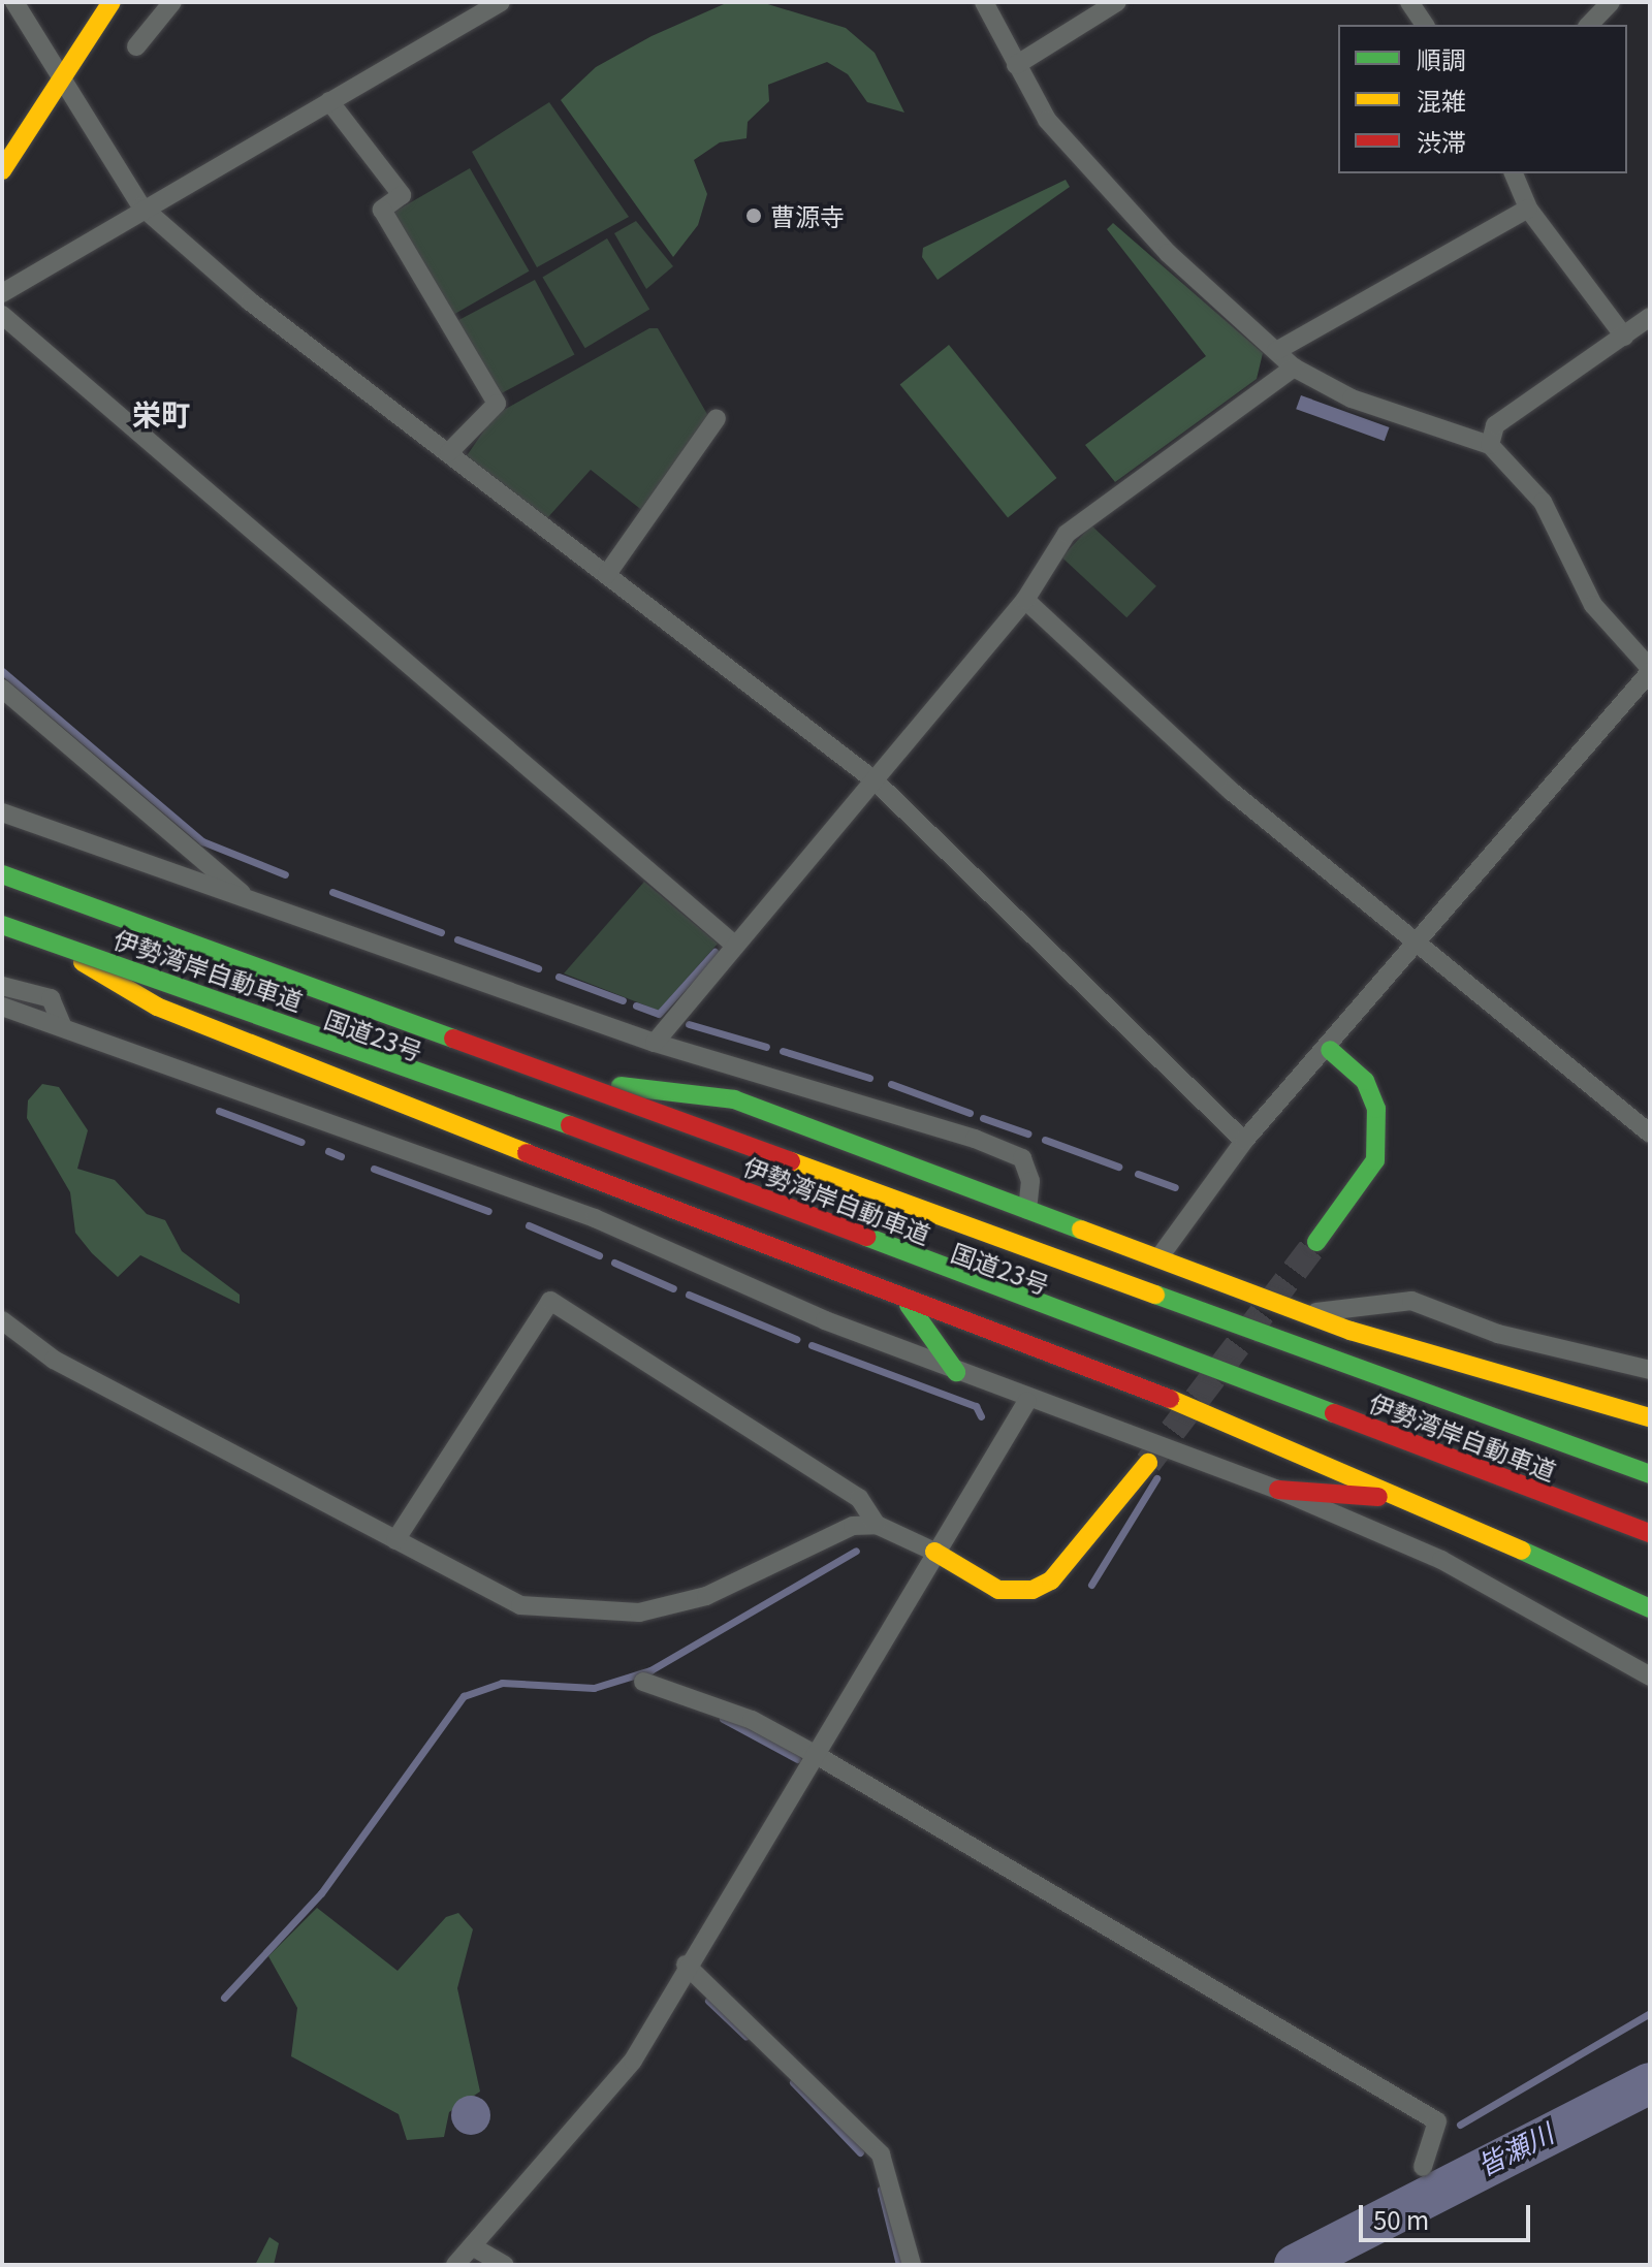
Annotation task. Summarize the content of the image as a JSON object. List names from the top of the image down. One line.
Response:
{"streets":{"main road":["伊勢湾岸自動車道","国道23号"]},"districts":["栄町"],"water":["皆瀬川"],"places":["曹源寺"],"legend":["順調","混雑","渋滞"],"scale_bar":"50 m"}
